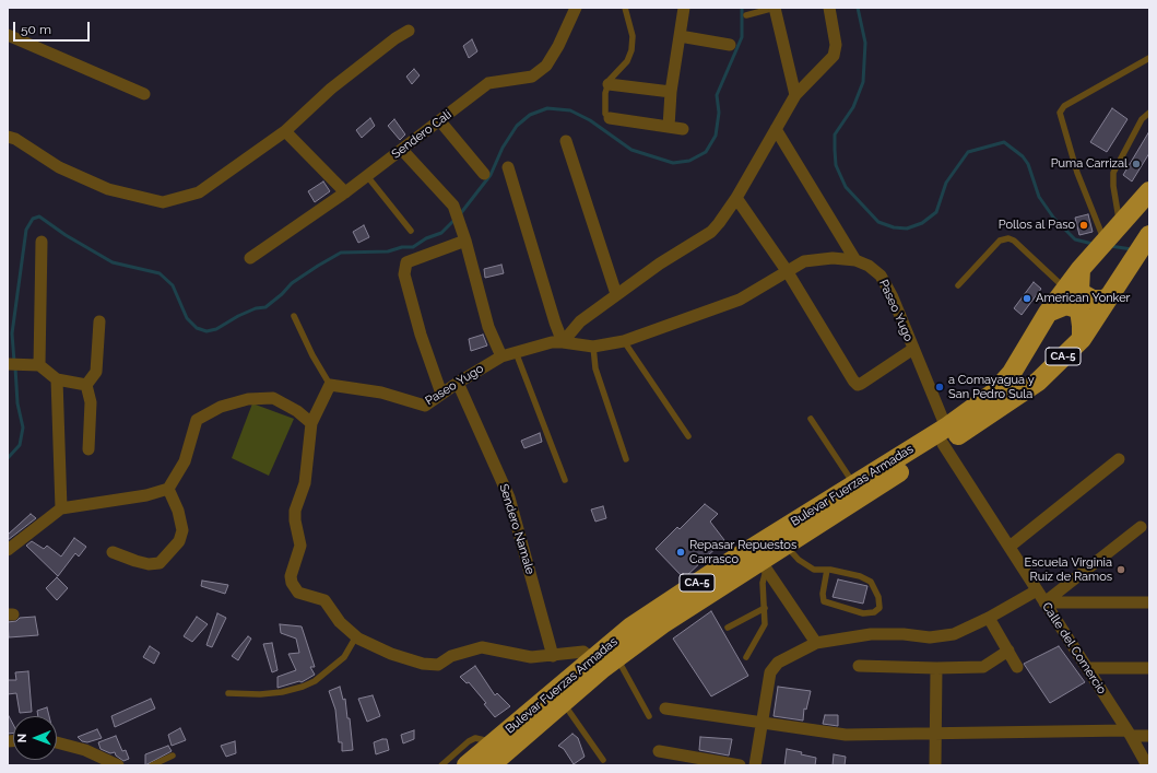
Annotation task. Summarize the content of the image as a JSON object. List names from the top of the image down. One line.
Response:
{"streets":{"highway":["CA-5","Bulevar Fuerzas Armadas"],"street":["Sendero Cali","Paseo Yugo","Sendero Namale","Calle del Comercio"]},"crossings":[["Paseo Yugo","Bulevar Fuerzas Armadas"],["Paseo Yugo","Sendero Namale"],["Paseo Yugo","Calle del Comercio"],["Bulevar Fuerzas Armadas","Calle del Comercio"]],"places":["Puma Carrizal","Pollos al Paso","American Yonker","a Comayagua y San Pedro Sula","Repasar Repuestos Carrasco","Escuela Virginia Ruíz de Ramos"],"scale_bar":"50 m","north":"left"}
